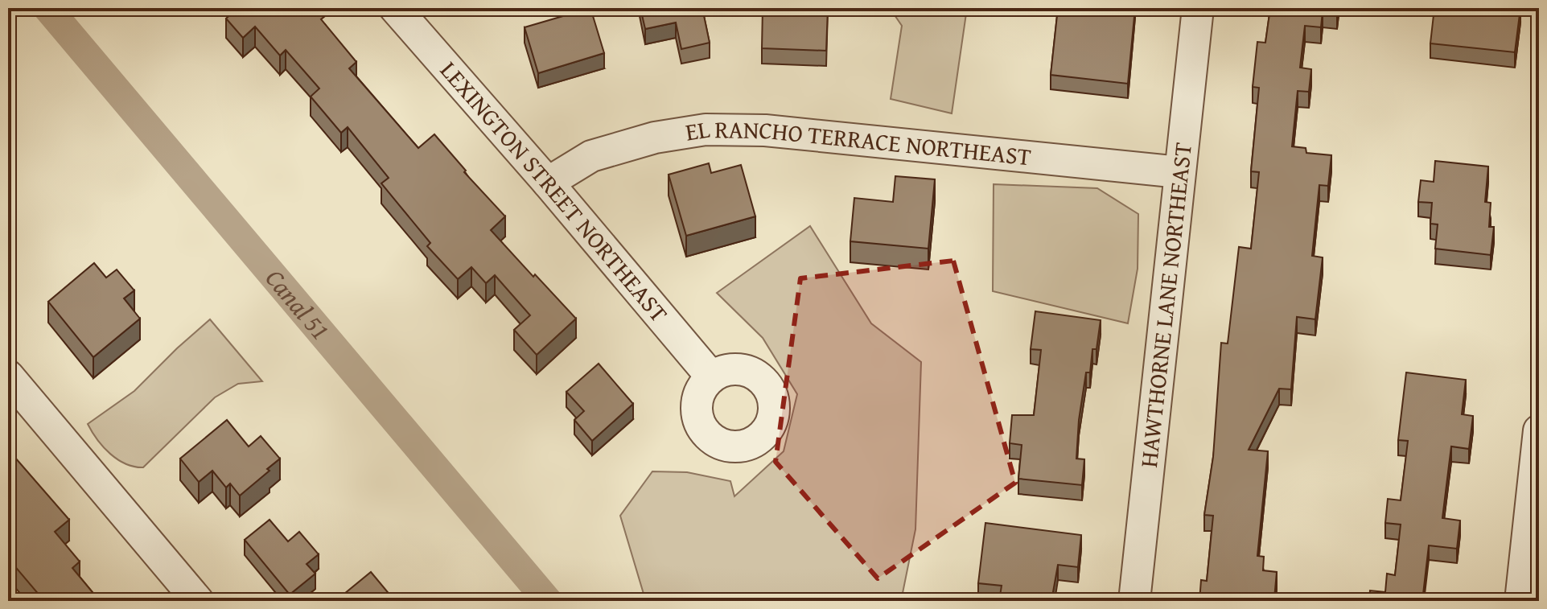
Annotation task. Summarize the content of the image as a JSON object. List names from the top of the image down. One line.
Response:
{"streets":{"street":["EL RANCHO TERRACE NORTHEAST","LEXINGTON STREET NORTHEAST","HAWTHORNE LANE NORTHEAST"]},"crossings":[["EL RANCHO TERRACE NORTHEAST","LEXINGTON STREET NORTHEAST"],["EL RANCHO TERRACE NORTHEAST","HAWTHORNE LANE NORTHEAST"]],"water":["Canal 51"]}
